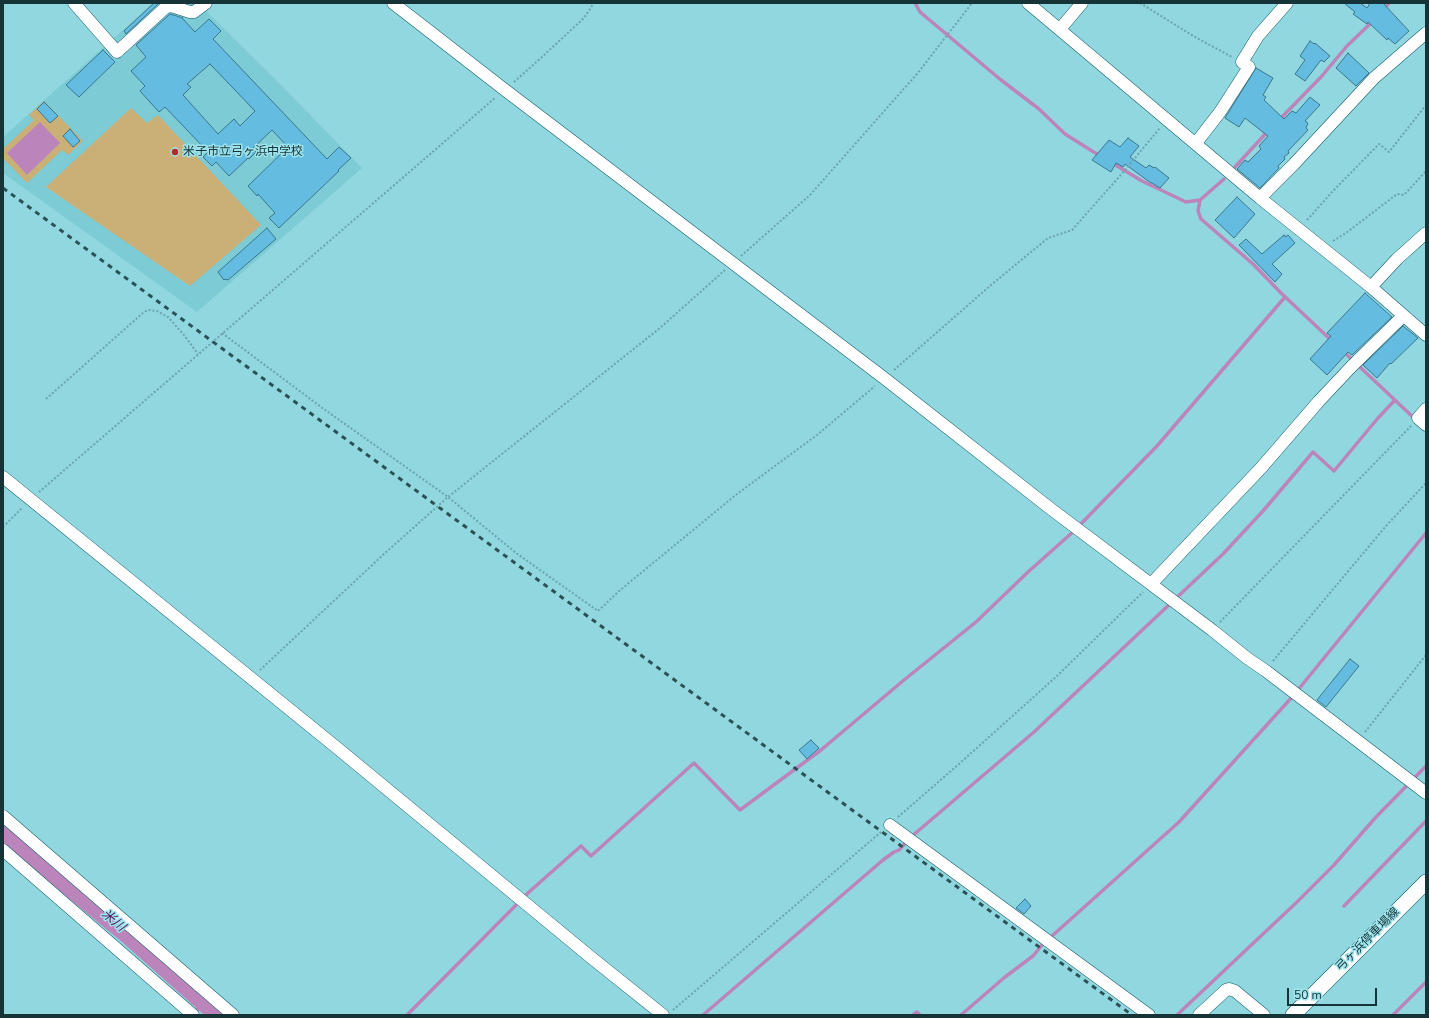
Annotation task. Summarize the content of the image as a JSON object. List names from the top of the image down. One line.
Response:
{"streets":{"main road":["弓ヶ浜停車場線"]},"water":["米川"],"places":["米子市立弓ヶ浜中学校"],"scale_bar":"50 m"}
